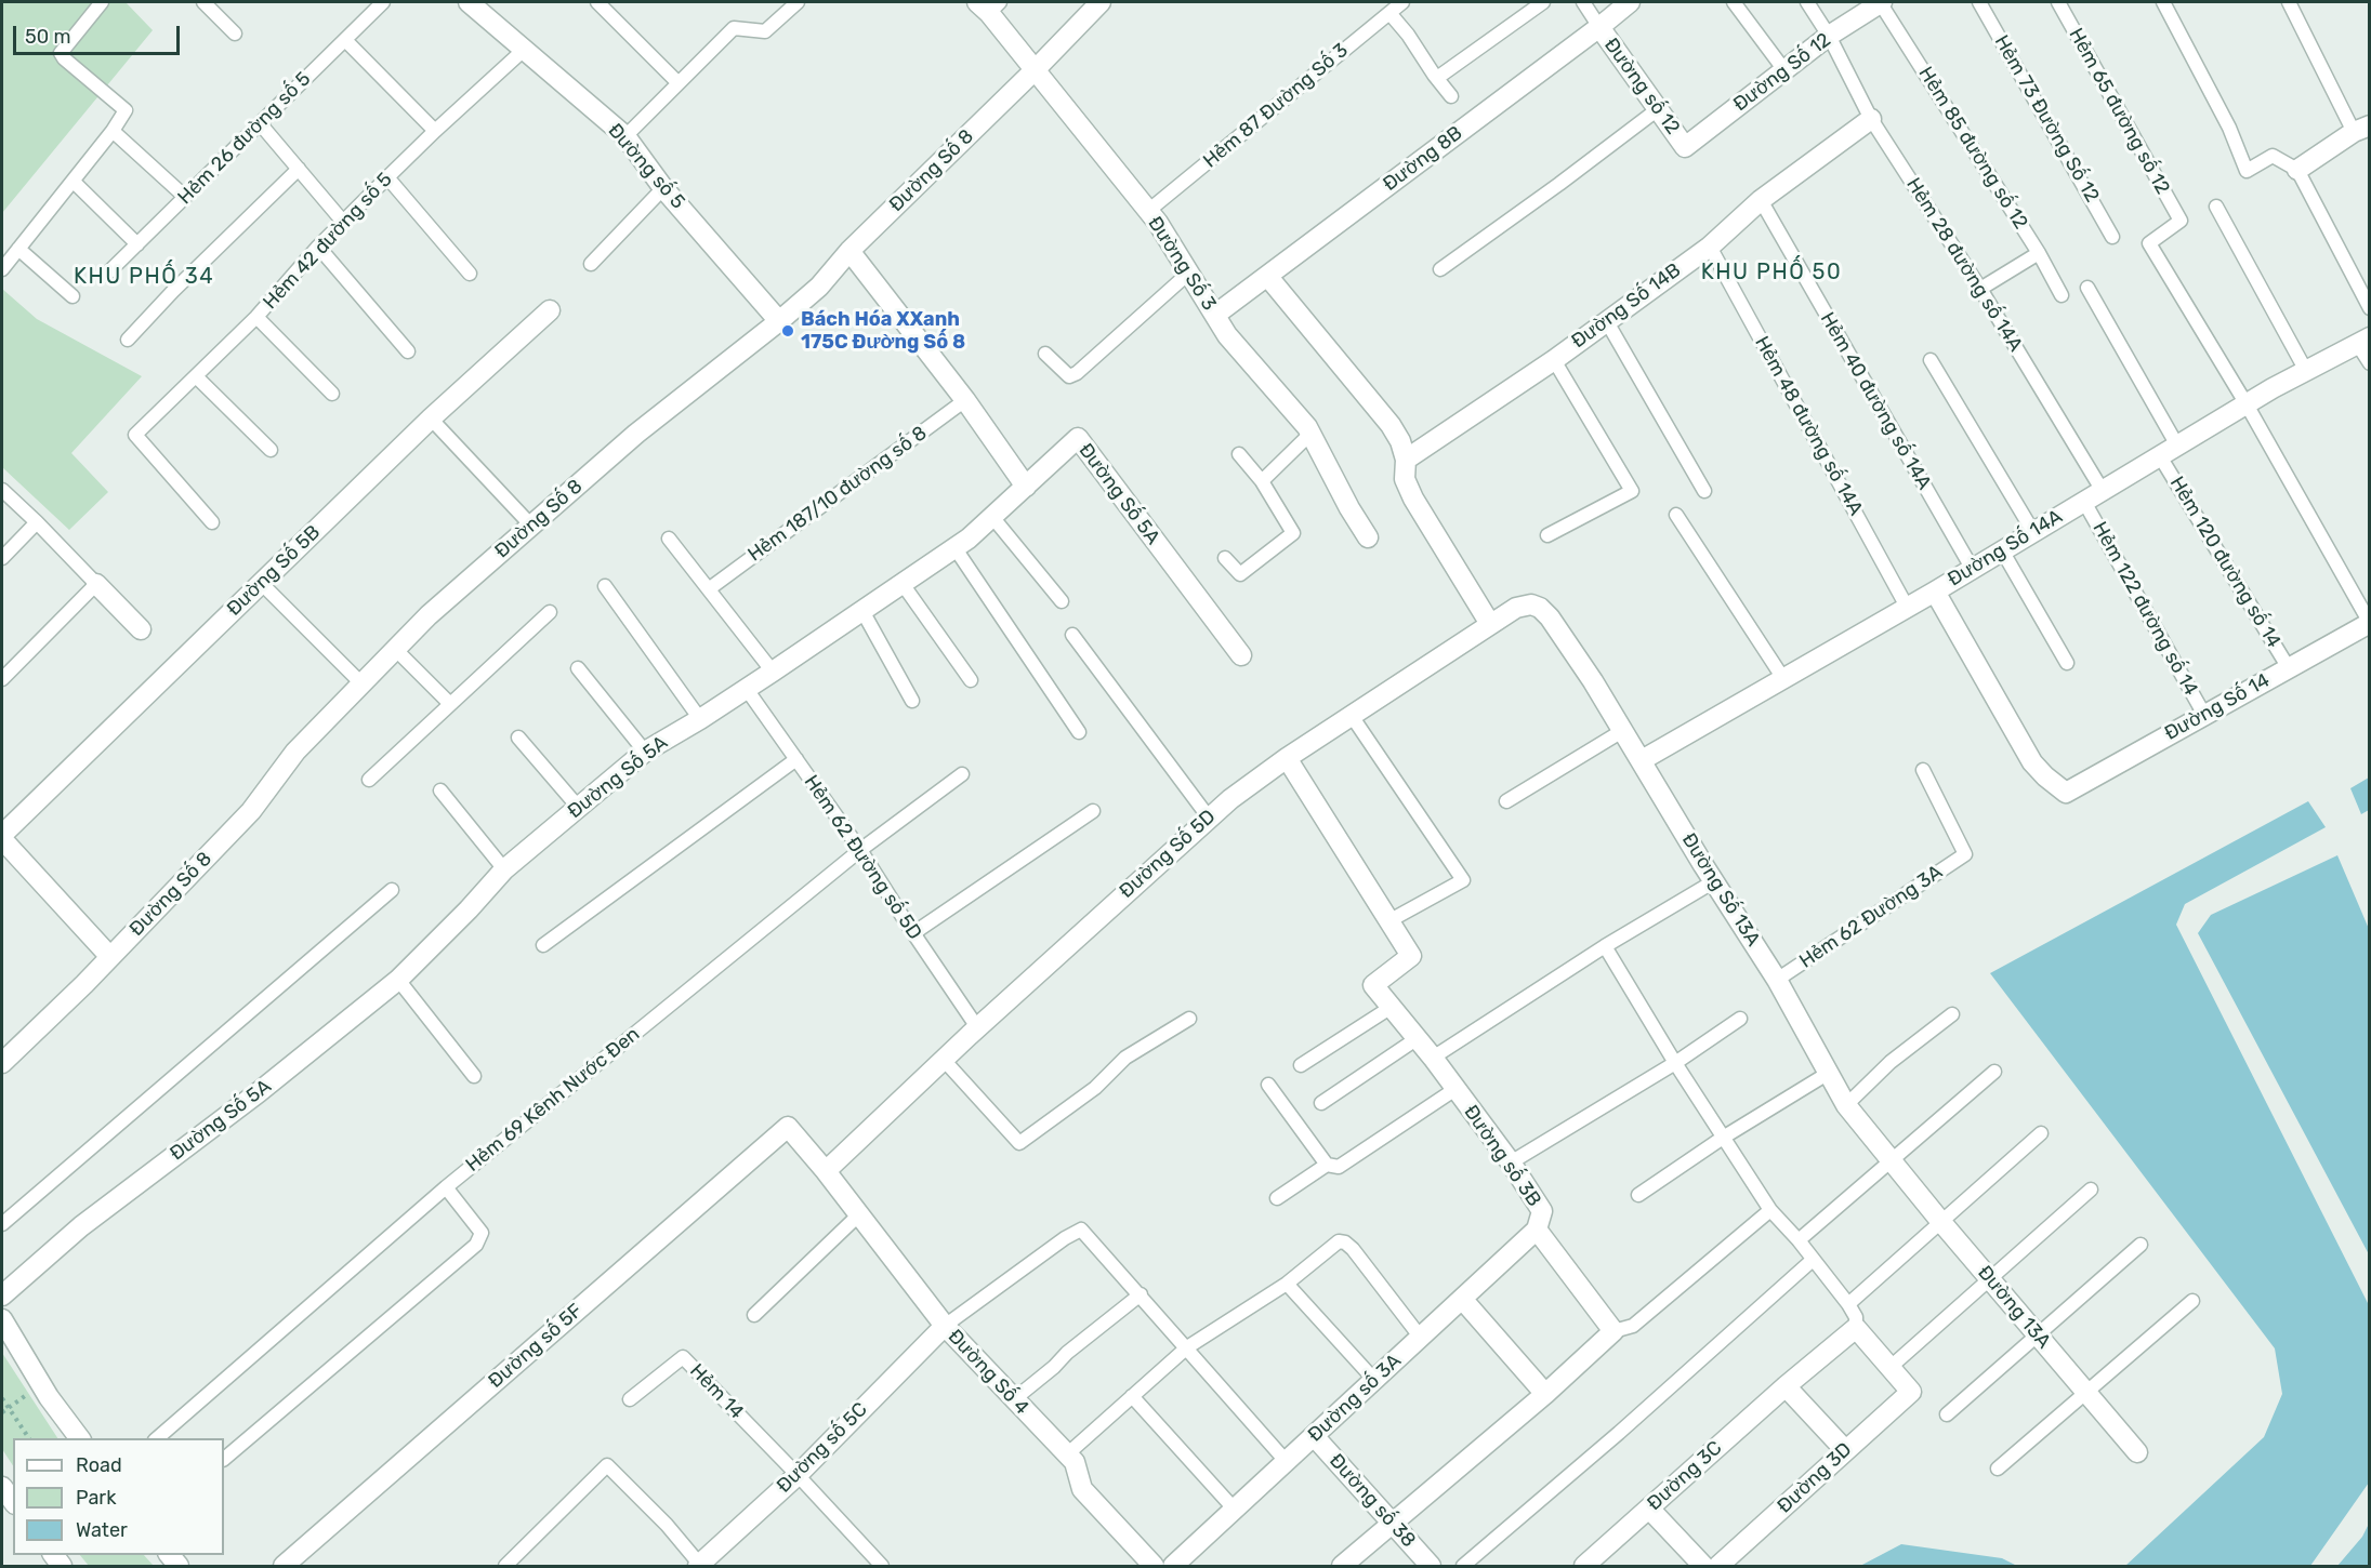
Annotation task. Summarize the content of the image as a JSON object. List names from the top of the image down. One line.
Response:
{"streets":{"street":["Đường Số 12","Đường số 12","Đường 8B","Đường số 5","Đường Số 8","Đường Số 3","Đường Số 14B","Đường Số 5A","Đường Số 14A","Đường Số 5B","Đường Số 14","Đường Số 5D","Đường Số 13A","Đường số 3B","Đường 13A","Đường số 5F","Đường Số 4","Đường số 3A","Đường số 5C","Đường 3C","Đường 3D","Đường số 38"],"lane":["Hẻm 87 Đường Số 3","Hẻm 65 đường số 12","Hẻm 73 Đường Số 12","Hẻm 26 đường số 5","Hẻm 85 đường số 12","Hẻm 42 đường số 5","Hẻm 28 đường số 14A","Hẻm 40 đường số 14A","Hẻm 48 đường số 14A","Hẻm 187/10 đường số 8","Hẻm 120 đường số 14","Hẻm 122 đường số 14","Hẻm 62 Đường số 5D","Hẻm 62 Đường 3A","Hẻm 69 Kênh Nước Đen","Hẻm 14"]},"crossings":[["Đường Số 12","Đường số 12"],["Đường Số 12","Hẻm 85 đường số 12"],["Đường Số 12","Hẻm 28 đường số 14A"],["Đường số 12","Đường 8B"],["Hẻm 87 Đường Số 3","Đường Số 3"],["Hẻm 65 đường số 12","Đường Số 14A"],["Đường 8B","Đường Số 3"],["Đường số 5","Đường Số 8"],["Đường số 5","Hẻm 42 đường số 5"],["Đường Số 8","Đường Số 3"],["Hẻm 28 đường số 14A","Đường Số 14B"],["Hẻm 28 đường số 14A","Đường Số 14A"],["Đường Số 14B","Hẻm 40 đường số 14A"],["Đường Số 14B","Hẻm 48 đường số 14A"],["Hẻm 40 đường số 14A","Đường Số 14A"],["Hẻm 48 đường số 14A","Đường Số 14A"],["Đường Số 5A","Hẻm 62 Đường số 5D"],["Đường Số 14A","Hẻm 120 đường số 14"],["Đường Số 14A","Hẻm 122 đường số 14"],["Đường Số 14A","Đường Số 14"],["Đường Số 14A","Đường Số 13A"],["Hẻm 120 đường số 14","Đường Số 14"],["Hẻm 122 đường số 14","Đường Số 14"],["Đường Số 5D","Hẻm 62 Đường số 5D"],["Đường Số 5D","Đường Số 13A"],["Đường Số 5D","Đường số 3B"],["Đường Số 5D","Đường số 5F"],["Đường Số 5D","Đường Số 4"],["Hẻm 62 Đường số 5D","Hẻm 69 Kênh Nước Đen"],["Đường Số 13A","Hẻm 62 Đường 3A"],["Đường Số 13A","Đường 13A"],["Đường số 3B","Đường số 3A"],["Đường số 5F","Đường Số 4"],["Đường Số 4","Đường số 5C"],["Hẻm 14","Đường số 5C"],["Đường số 3A","Đường số 38"]],"districts":["KHU PHỐ 50","KHU PHỐ 34"],"places":["Bách Hóa XXanh 175C Đường Số 8"],"legend":["Road","Park","Water"],"scale_bar":"50 m"}
